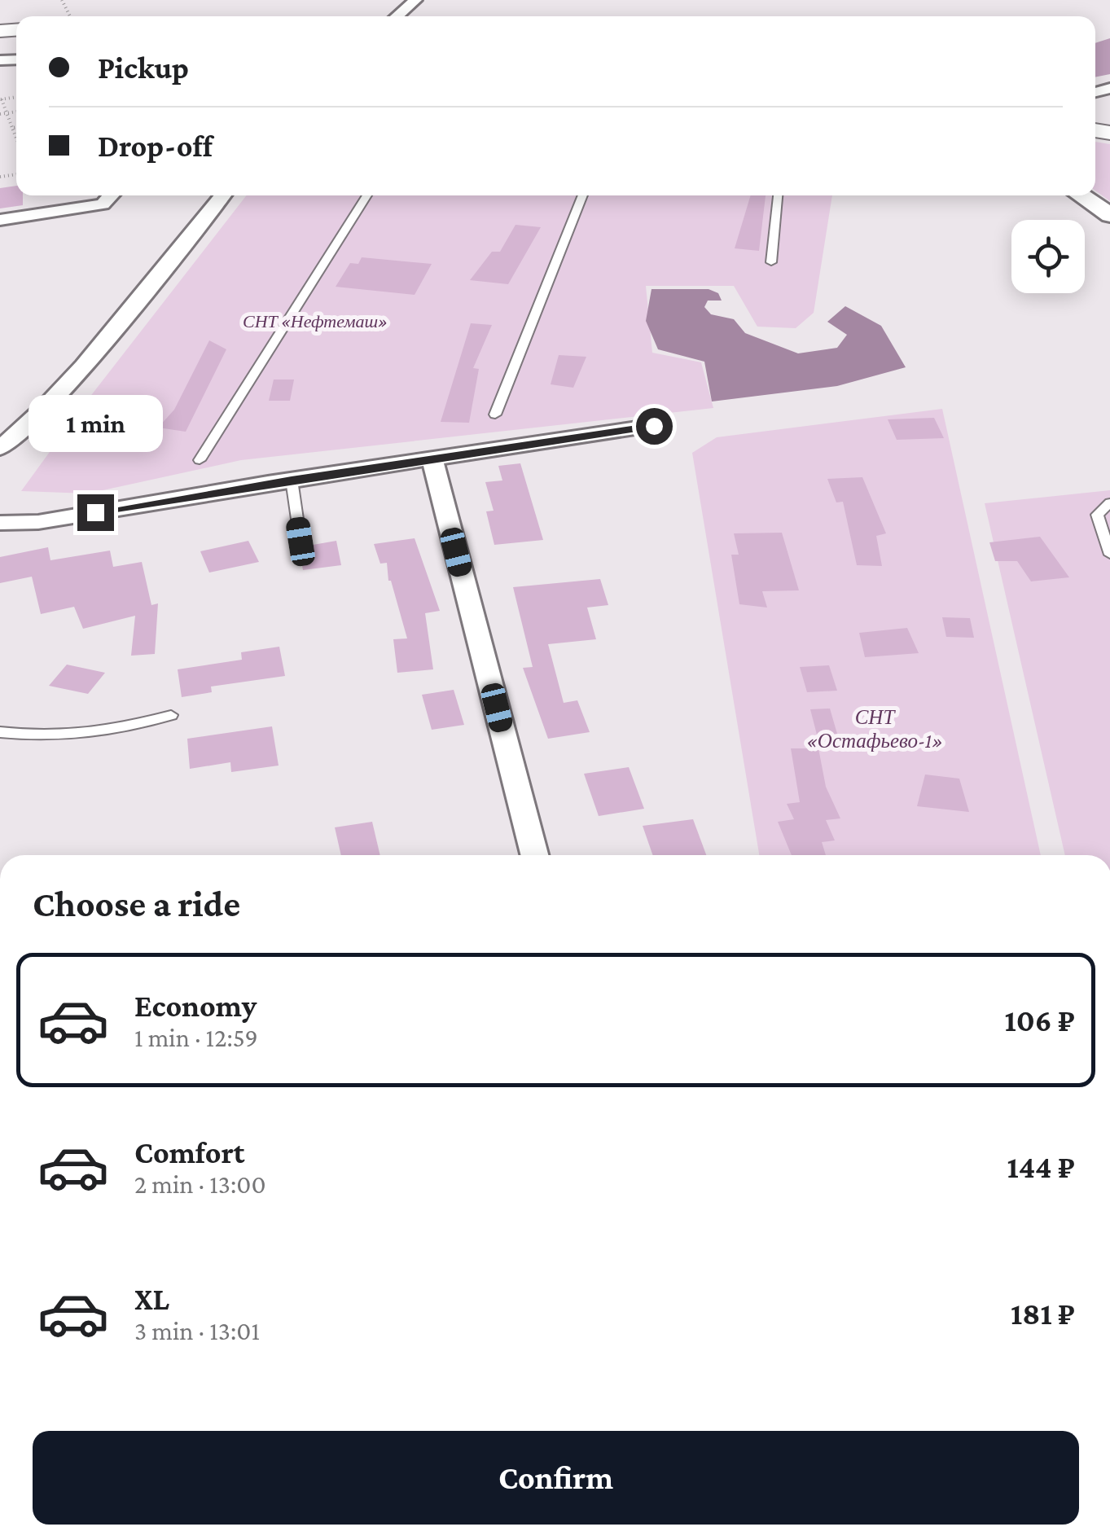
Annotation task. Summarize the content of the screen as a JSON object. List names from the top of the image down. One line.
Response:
{"parks":["СНТ «Нефтемаш»","СНТ «Остафьево-1»"],"page":{"banner":["Pickup","Drop-off"],"bubble":"1 min","heading":"Choose a ride","list":[{"name":"Economy","note":"1 min · 12:59","value":"106 ₽"},{"name":"Comfort","note":"2 min · 13:00","value":"144 ₽"},{"name":"XL","note":"3 min · 13:01","value":"181 ₽"}],"buttons":"Confirm"}}
